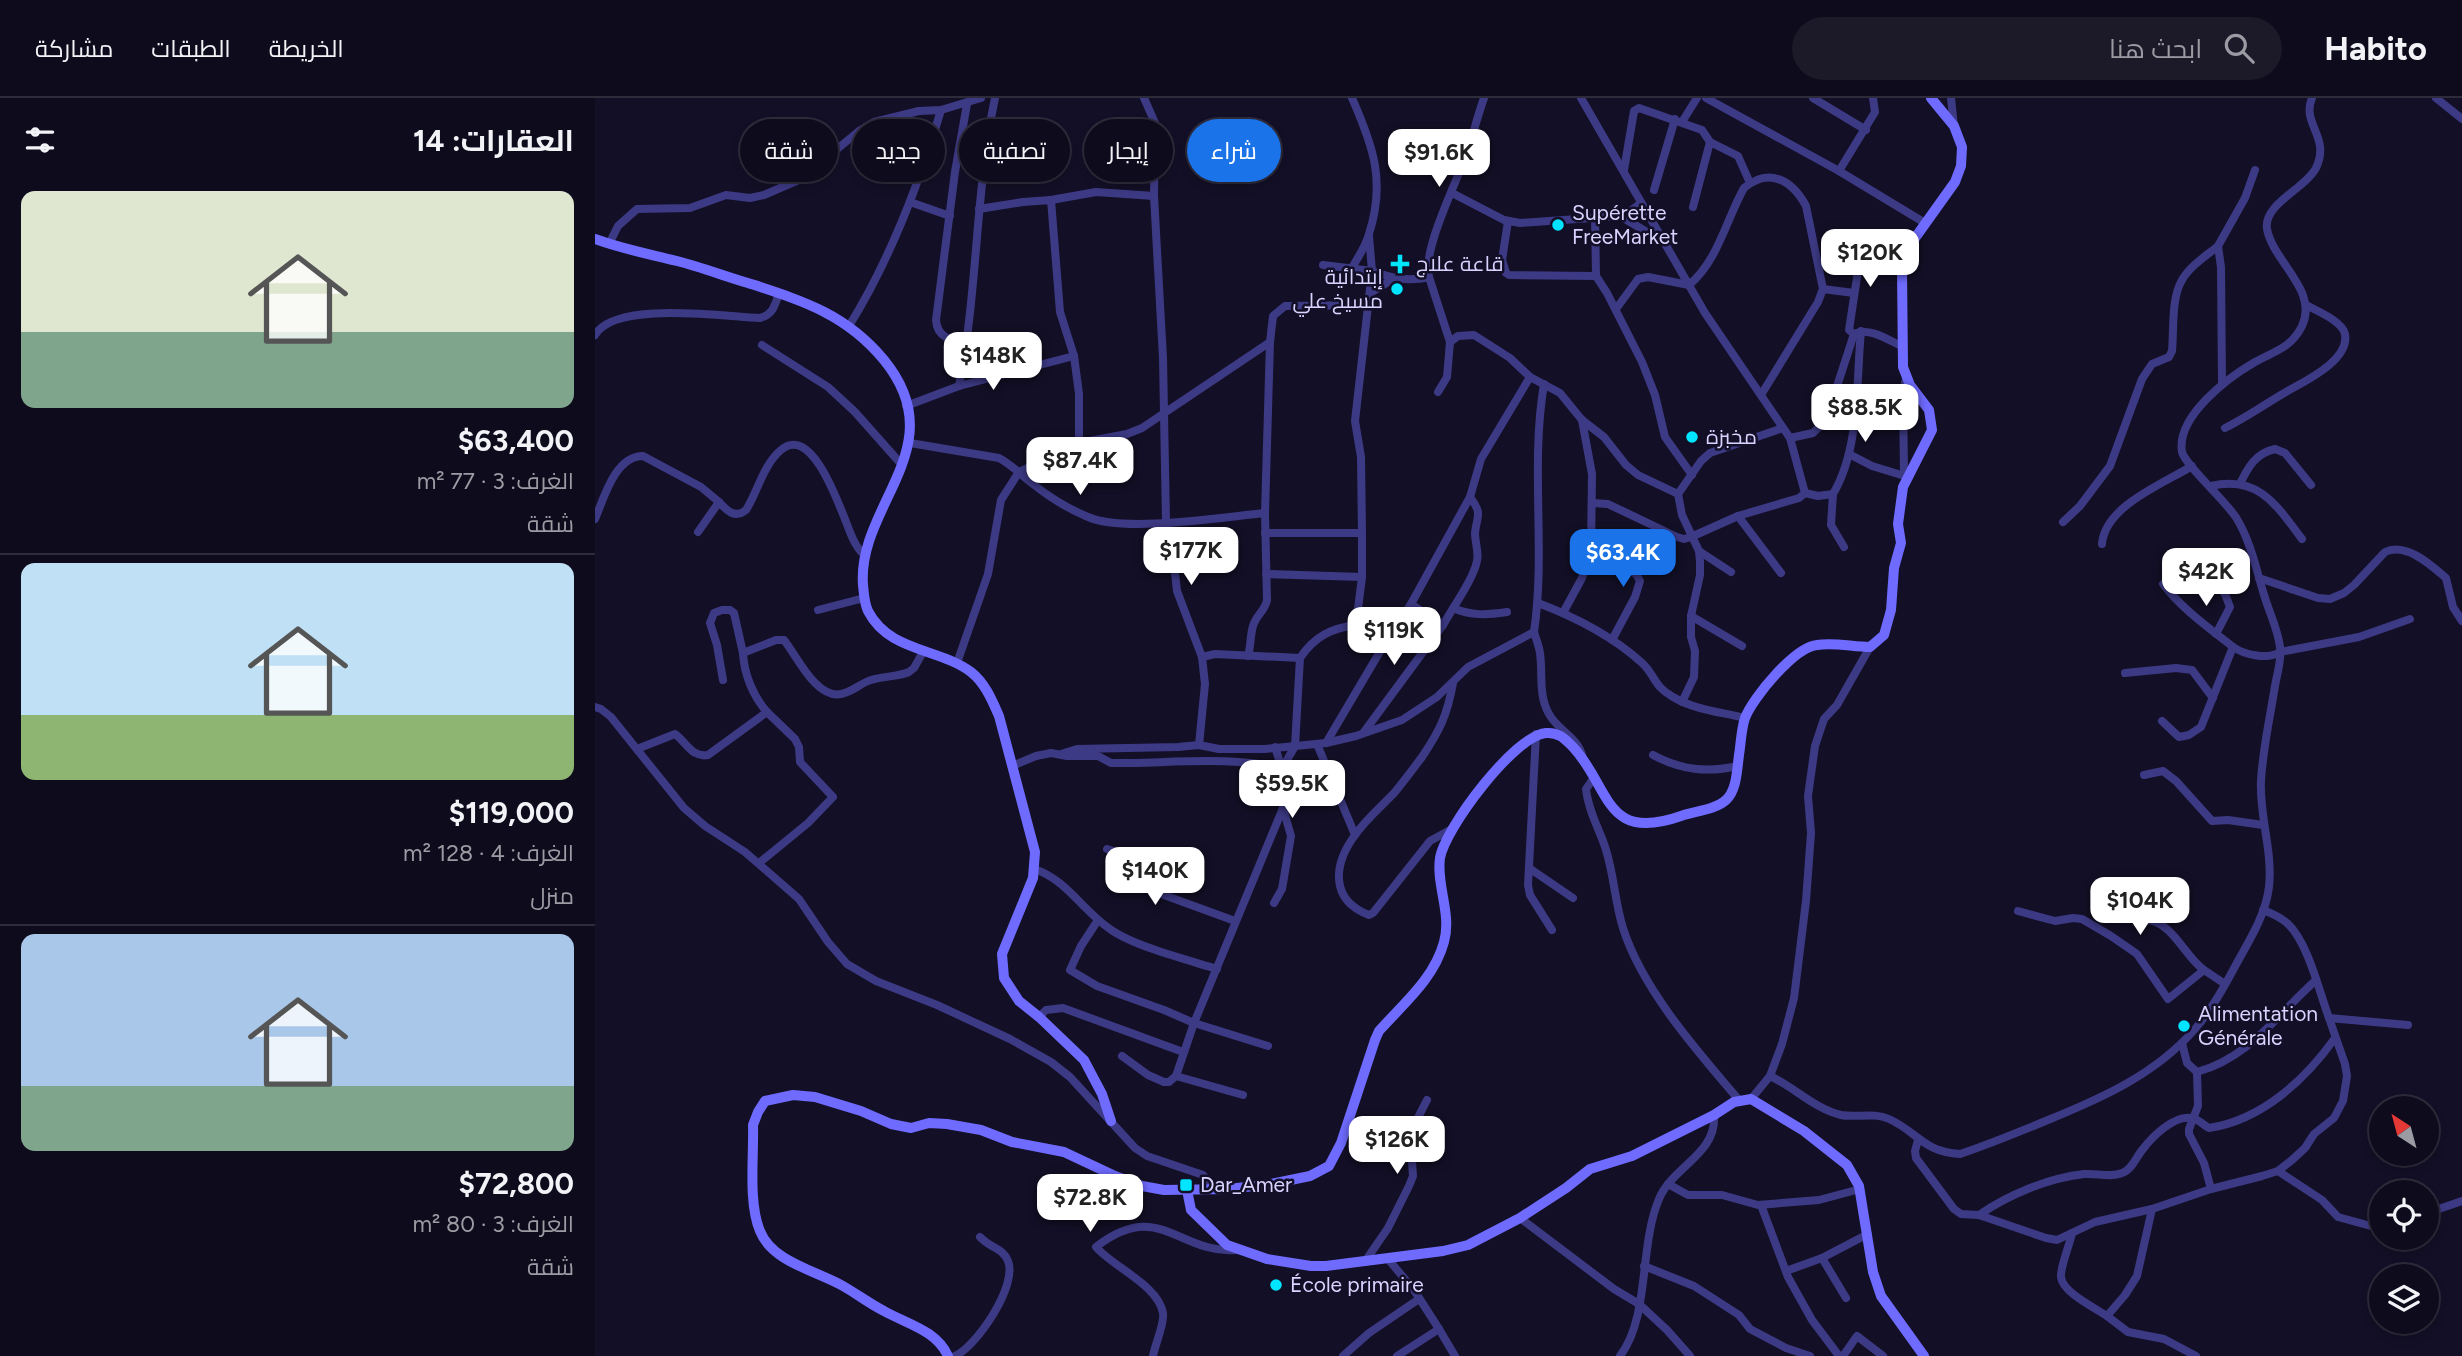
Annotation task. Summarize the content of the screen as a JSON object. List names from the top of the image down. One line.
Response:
{"places":{"other":["Supérette FreeMarket","إبتدائية مسيخ علي","مخبزة","Alimentation Générale","École primaire"],"health":["قاعة علاج"],"transit":["Dar_Amer"]},"north":"top left","page":{"header":"Habito","search":"ابحث هنا","nav":["الخريطة","الطبقات","مشاركة"],"heading":"العقارات: 14","chip":["شراء","إيجار","تصفية","جديد","شقة"],"price":["$91.6K","$120K","$148K","$88.5K","$87.4K","$177K","$63.4K","$42K","$119K","$59.5K","$140K","$104K","$126K","$72.8K"],"list":[{"name":"$63,400","note":"الغرف: 3 · 77 m² · شقة"},{"name":"$119,000","note":"الغرف: 4 · 128 m² · منزل"},{"name":"$72,800","note":"الغرف: 3 · 80 m² · شقة"}]}}
